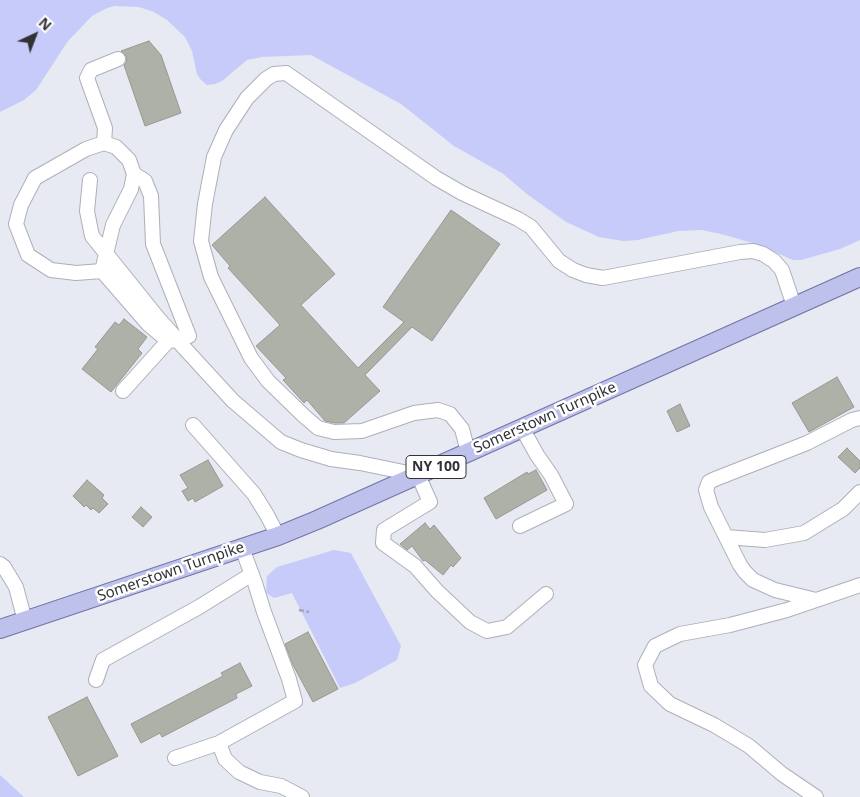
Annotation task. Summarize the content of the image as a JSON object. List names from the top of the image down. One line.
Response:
{"streets":{"main road":["Somerstown Turnpike","NY 100"]},"north":"top right"}
